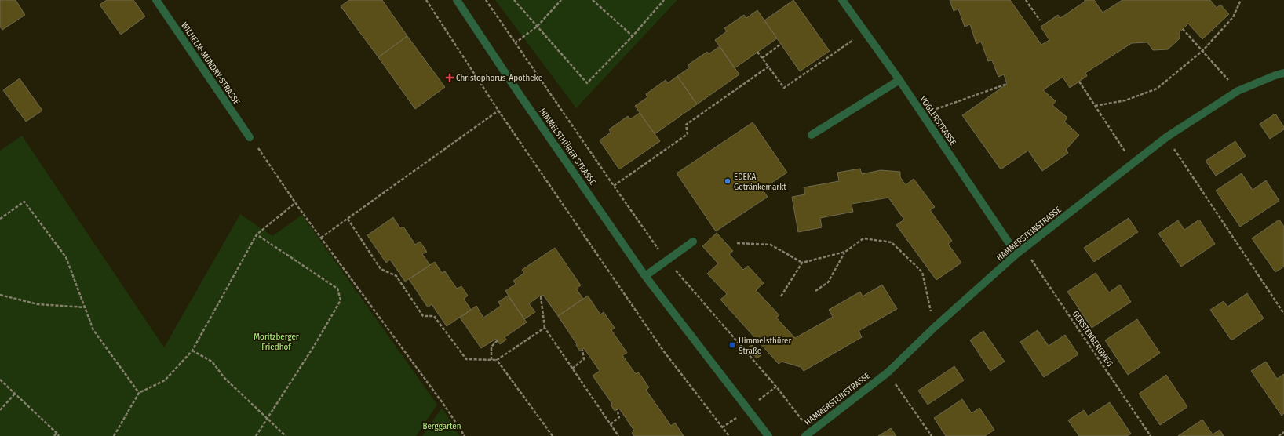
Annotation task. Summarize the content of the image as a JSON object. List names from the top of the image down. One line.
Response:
{"streets":{"street":["WILHELM-MUNDRY-STRASSE","VOGLERSTRASSE","HIMMELSTHÜRER STRASSE","HAMMERSTEINSTRASSE"],"path":["GERSTENBERGWEG"]},"crossings":[["VOGLERSTRASSE","HAMMERSTEINSTRASSE"],["HAMMERSTEINSTRASSE","GERSTENBERGWEG"]],"parks":["Moritzberger Friedhof","Berggarten"],"places":{"health":["Christophorus-Apotheke"],"other":["EDEKA Getränkemarkt"],"transit":["Himmelsthürer Straße"]}}
